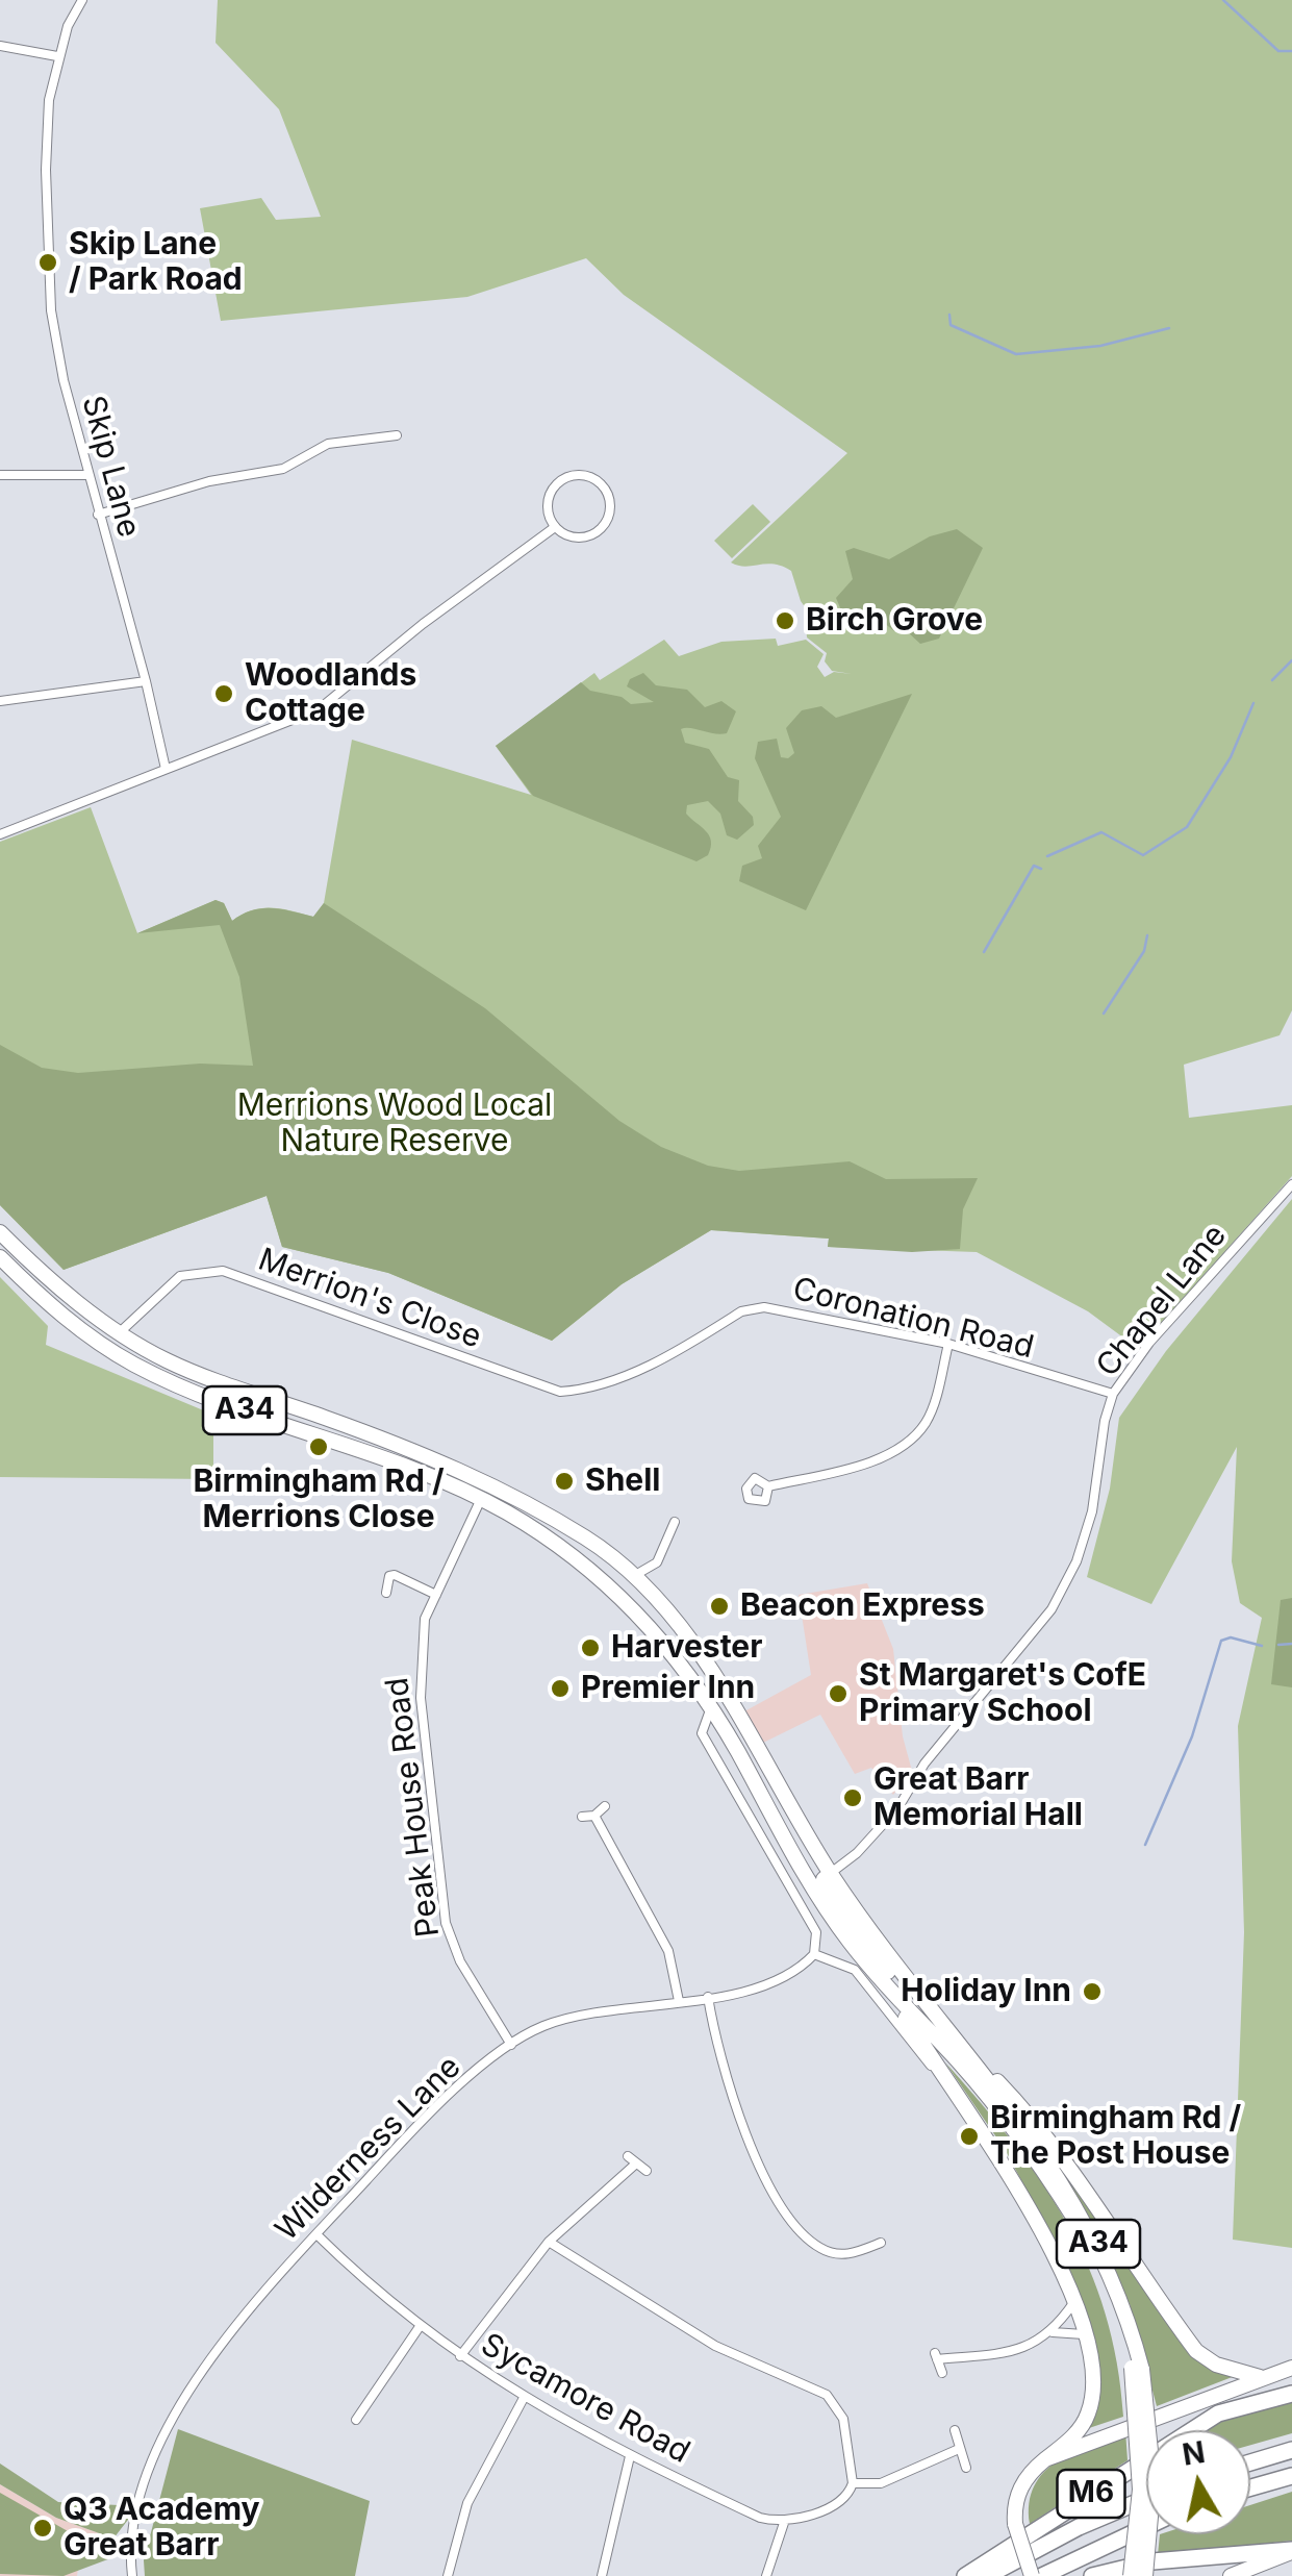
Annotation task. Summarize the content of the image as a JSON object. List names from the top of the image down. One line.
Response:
{"streets":{"highway":["A34","M6"],"street":["Skip Lane","Merrion's Close","Chapel Lane","Coronation Road","Peak House Road","Wilderness Lane","Sycamore Road"]},"crossings":[["Merrion's Close","Coronation Road"],["Merrion's Close","A34"],["Chapel Lane","Coronation Road"],["Chapel Lane","A34"],["A34","Peak House Road"],["Peak House Road","Wilderness Lane"],["Wilderness Lane","Sycamore Road"]],"parks":["Merrions Wood Local Nature Reserve"],"places":["Skip Lane / Park Road","Birch Grove","Woodlands Cottage","Birmingham Rd / Merrions Close","Shell","Beacon Express","Harvester","Premier Inn","St Margaret's CofE Primary School","Great Barr Memorial Hall","Holiday Inn","Birmingham Rd / The Post House","Q3 Academy Great Barr"],"north":"top"}
